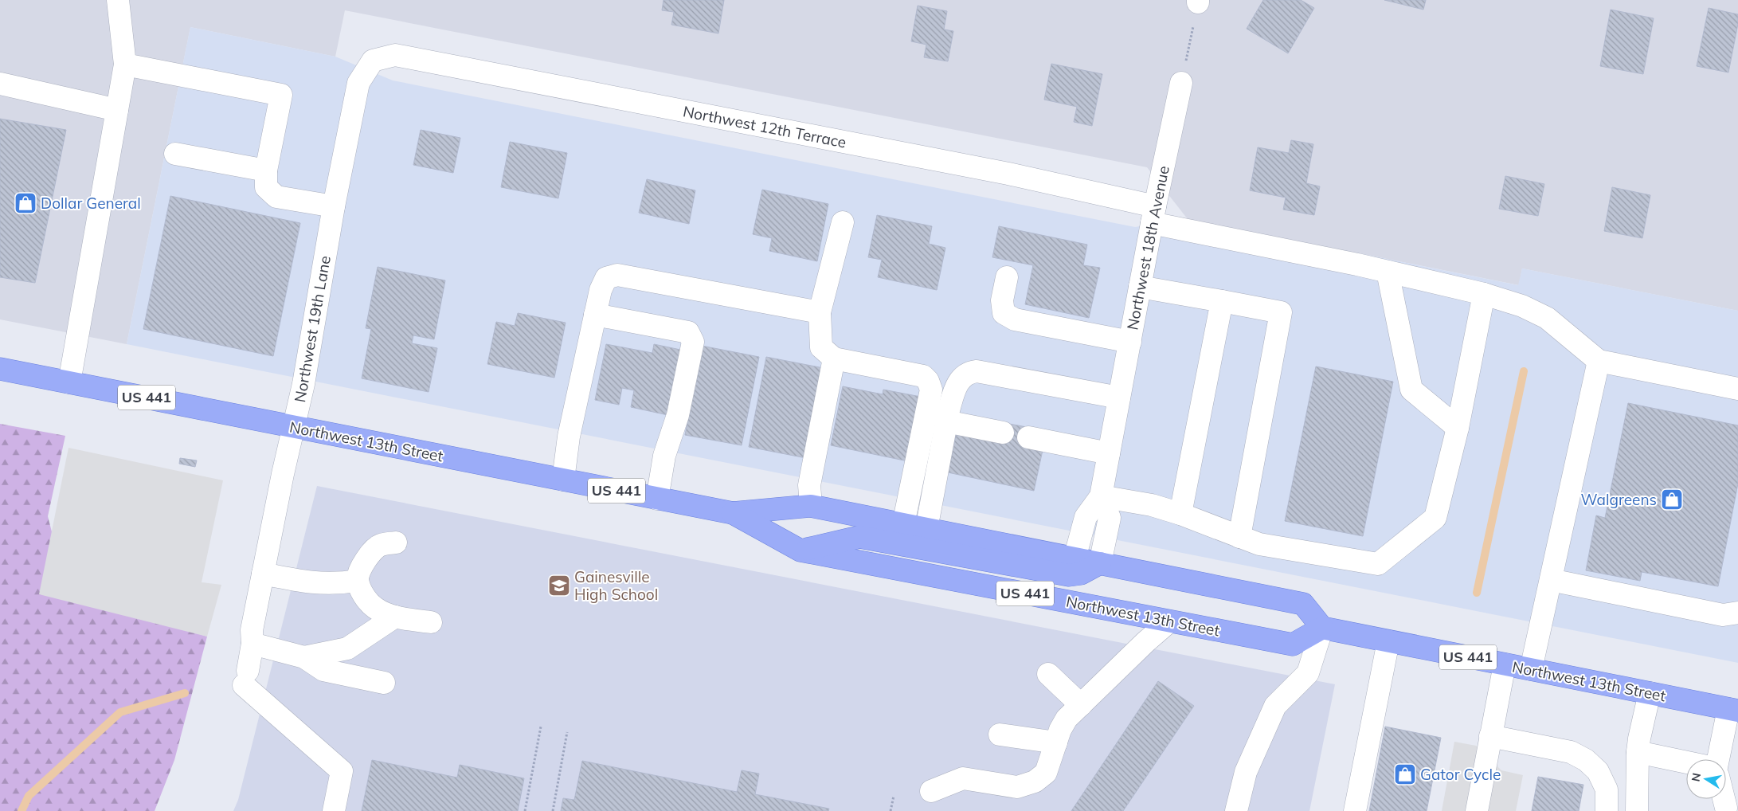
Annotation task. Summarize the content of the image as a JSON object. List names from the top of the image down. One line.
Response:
{"streets":{"main road":["US 441","Northwest 13th Street"],"street":["Northwest 12th Terrace","Northwest 18th Avenue","Northwest 19th Lane"]},"crossings":[["Northwest 12th Terrace","Northwest 18th Avenue"],["Northwest 12th Terrace","Northwest 19th Lane"],["Northwest 18th Avenue","Northwest 13th Street"],["Northwest 19th Lane","Northwest 13th Street"]],"places":{"shop":["Dollar General","Walgreens","Gator Cycle"],"school or university":["Gainesville High School"]},"north":"left"}
